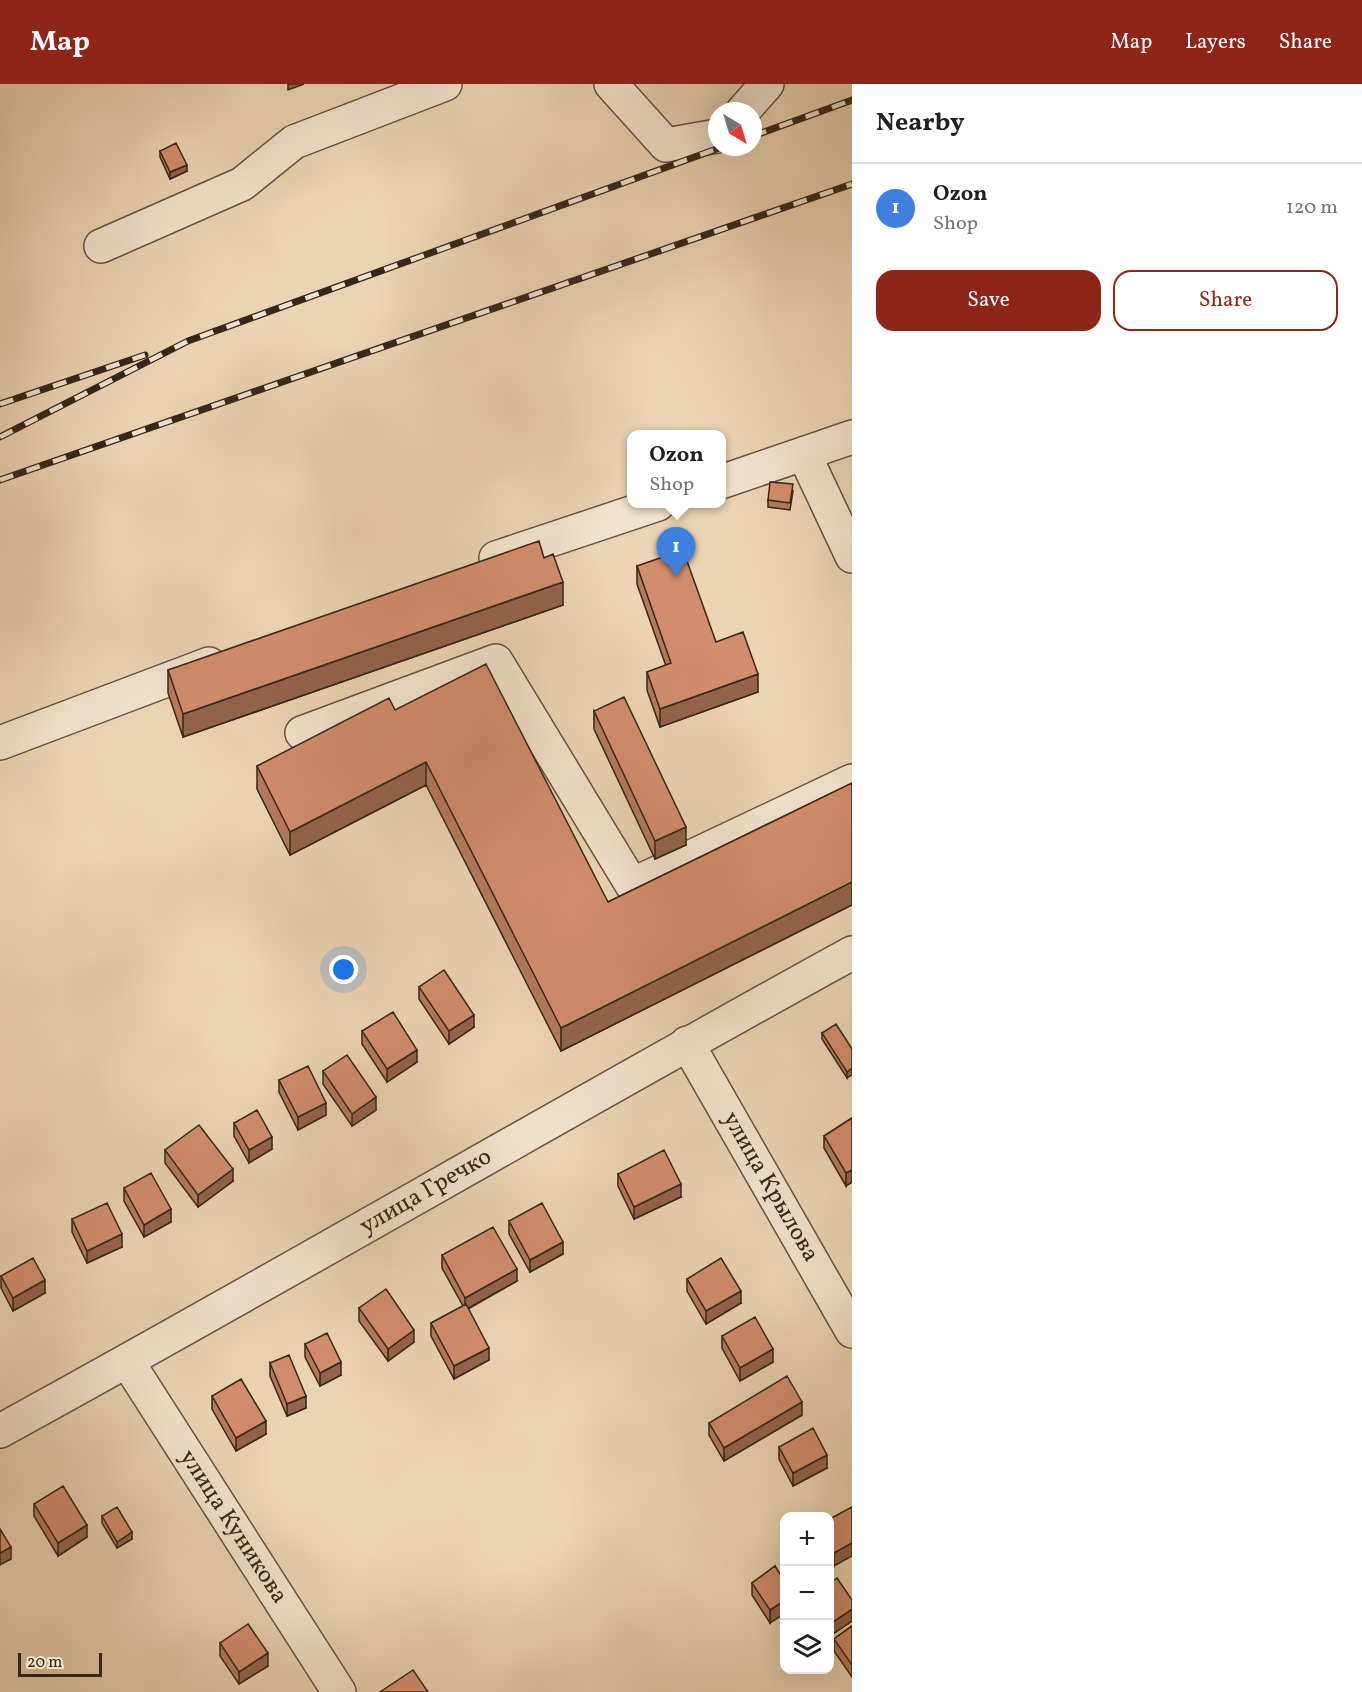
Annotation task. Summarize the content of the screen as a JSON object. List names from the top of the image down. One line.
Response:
{"streets":{"street":["улица Крылова","улица Гречко","улица Куникова"]},"crossings":[["улица Крылова","улица Гречко"],["улица Гречко","улица Куникова"]],"scale_bar":"20 m","north":"bottom right","page":{"header":"Map","nav":["Map","Layers","Share"],"heading":"Nearby","list":[{"mark":"1","name":"Ozon","note":"Shop","value":"120 m"}],"buttons":["Save","Share"],"popup":["Ozon","Shop"],"pins":"1","map_buttons":["+","−"],"scale":"20 m"}}
